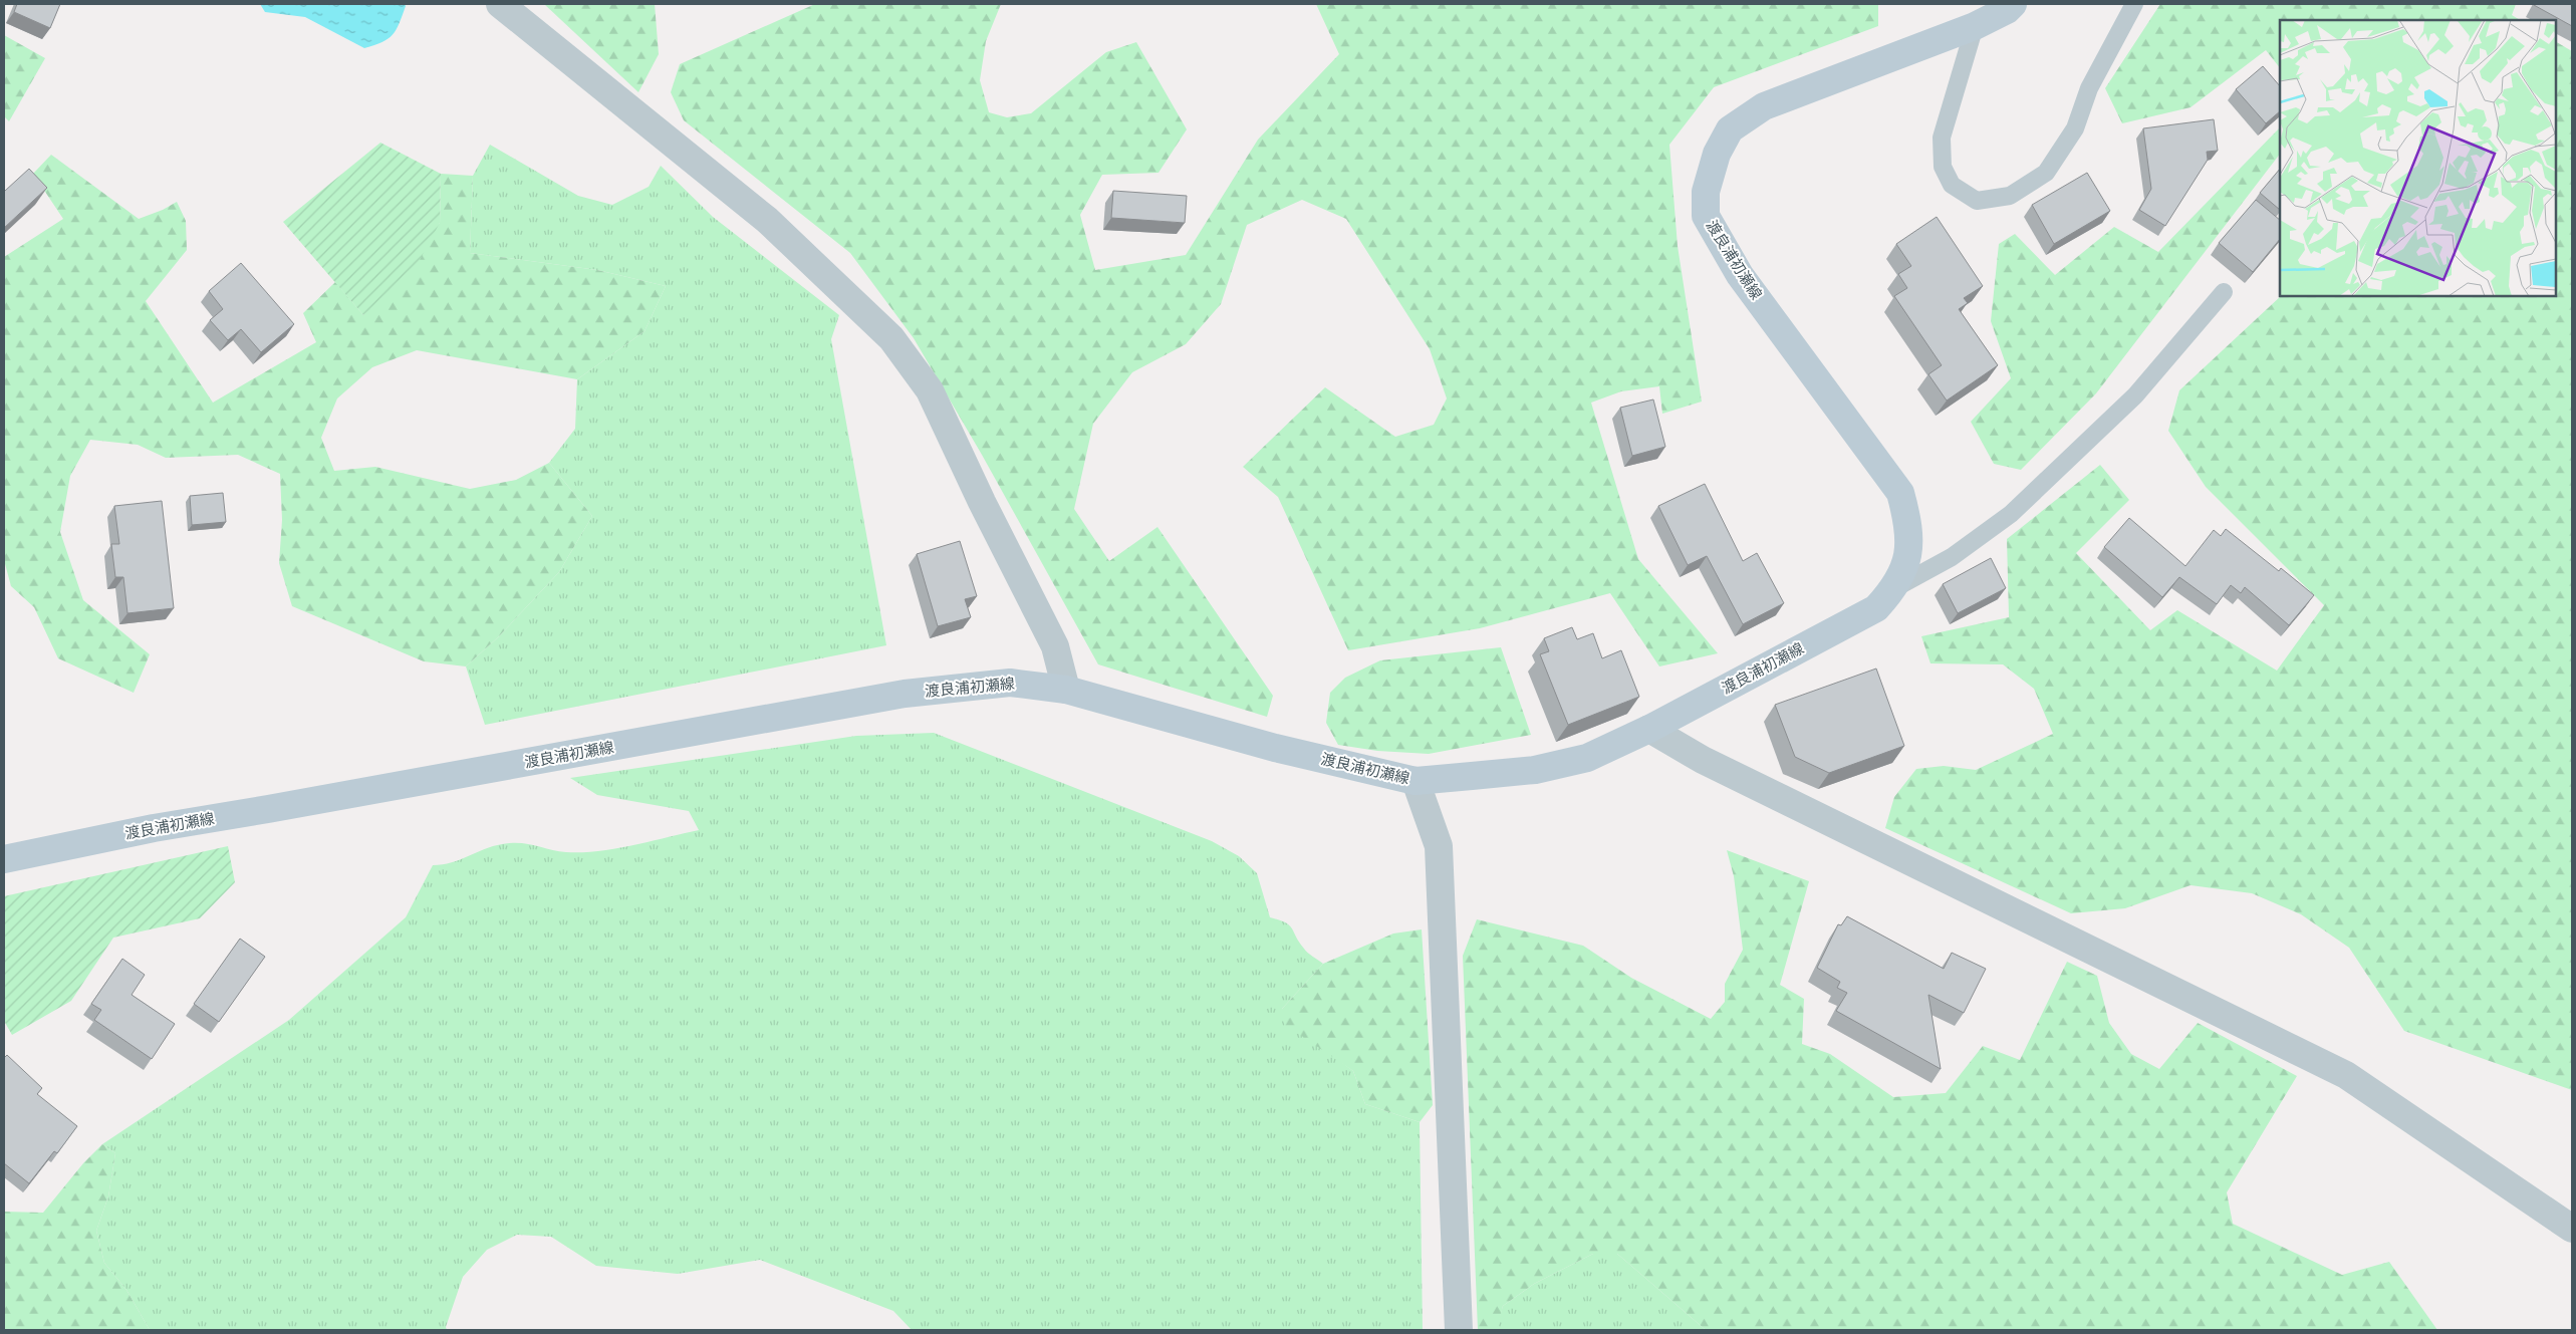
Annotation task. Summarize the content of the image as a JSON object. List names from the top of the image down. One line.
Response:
{"streets":{"main road":["渡良浦初瀬線"]}}
